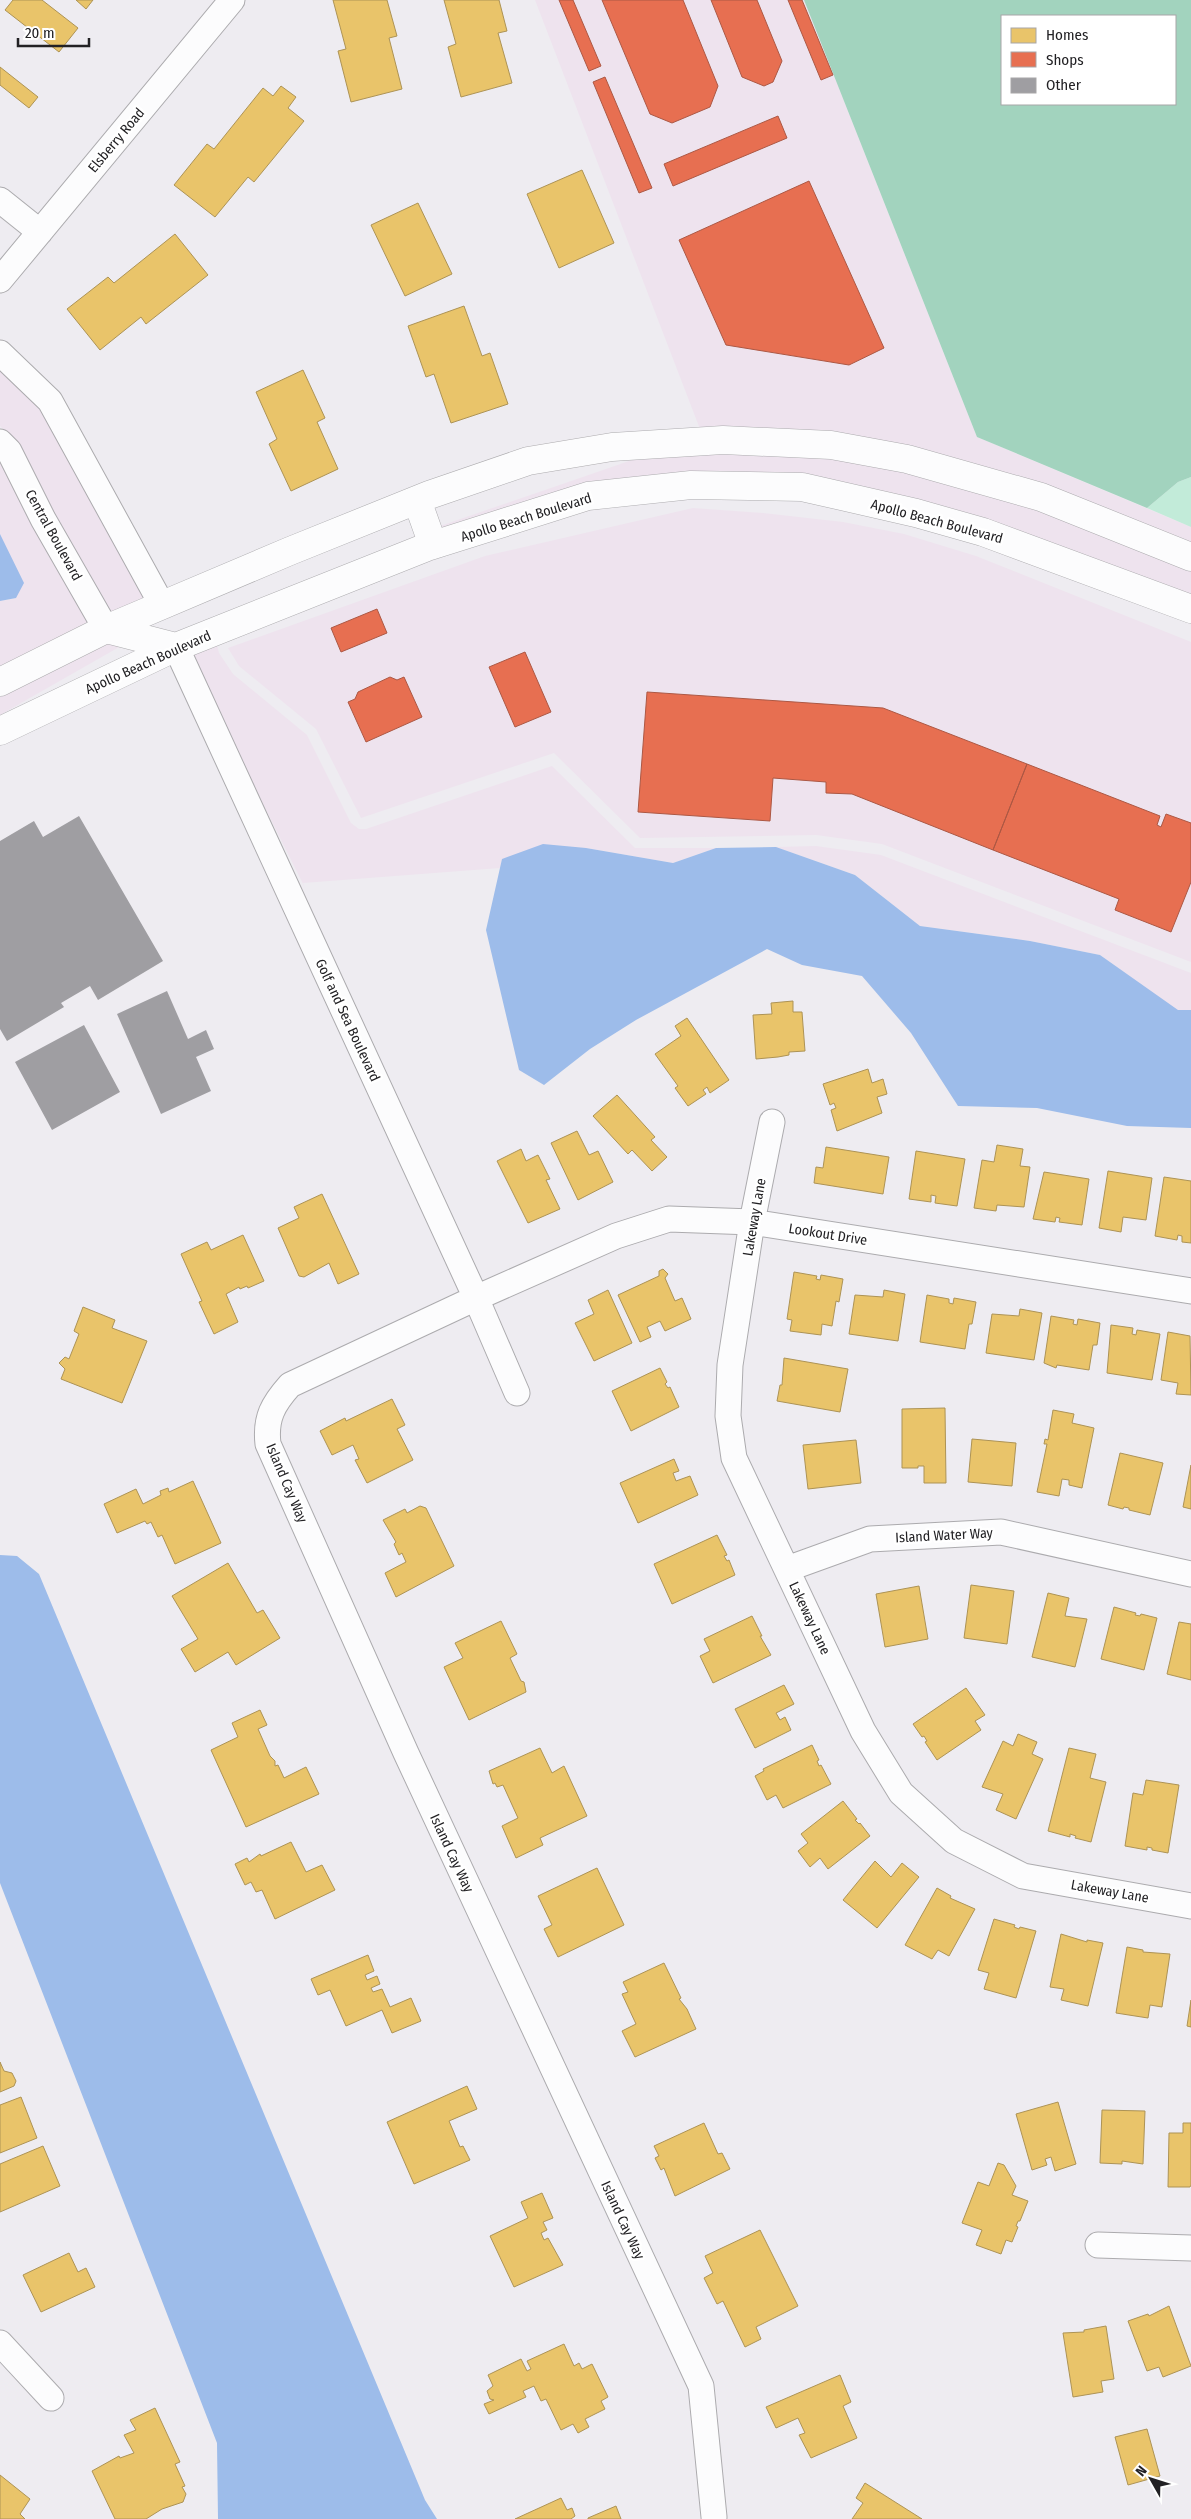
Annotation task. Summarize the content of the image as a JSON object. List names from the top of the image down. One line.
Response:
{"streets":{"main road":["Apollo Beach Boulevard"],"street":["Elsberry Road","Central Boulevard","Golf and Sea Boulevard","Lakeway Lane","Lookout Drive","Island Cay Way","Island Water Way"]},"crossings":[["Apollo Beach Boulevard","Golf and Sea Boulevard"],["Golf and Sea Boulevard","Lookout Drive"],["Golf and Sea Boulevard","Island Cay Way"],["Lakeway Lane","Lookout Drive"],["Lakeway Lane","Island Water Way"],["Lookout Drive","Island Cay Way"]],"legend":["Homes","Shops","Other"],"scale_bar":"20 m","north":"top left"}
